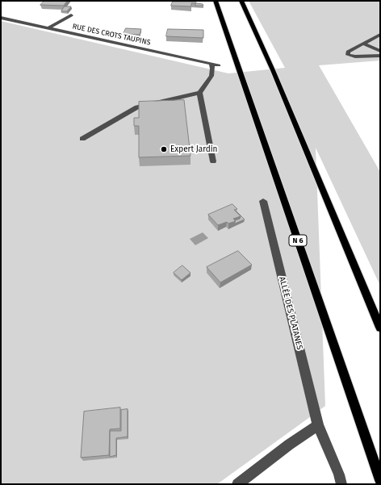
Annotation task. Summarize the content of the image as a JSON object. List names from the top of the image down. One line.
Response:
{"streets":{"main road":["N 6"],"street":["RUE DES CROTS TAUPINS","ALLÉE DES PLATANES"]},"places":["Expert Jardin"]}
